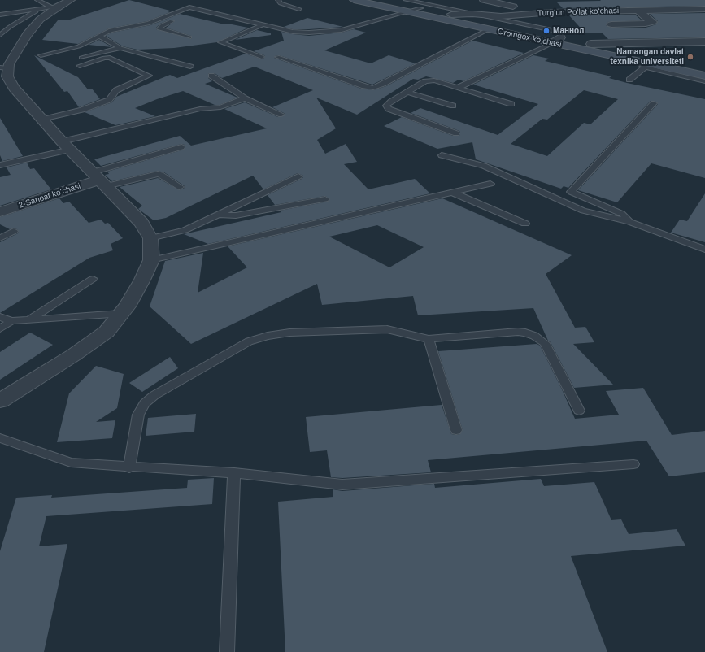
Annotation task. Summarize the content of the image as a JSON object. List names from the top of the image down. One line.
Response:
{"streets":{"main road":["Oromgox ko‘chasi"],"street":["Turgʻun Poʻlat koʻchasi","2-Sanoat koʻchasi"]},"crossings":[["Turgʻun Poʻlat koʻchasi","Oromgox ko‘chasi"]],"places":["Маннол","Namangan davlat texnika universiteti"]}
